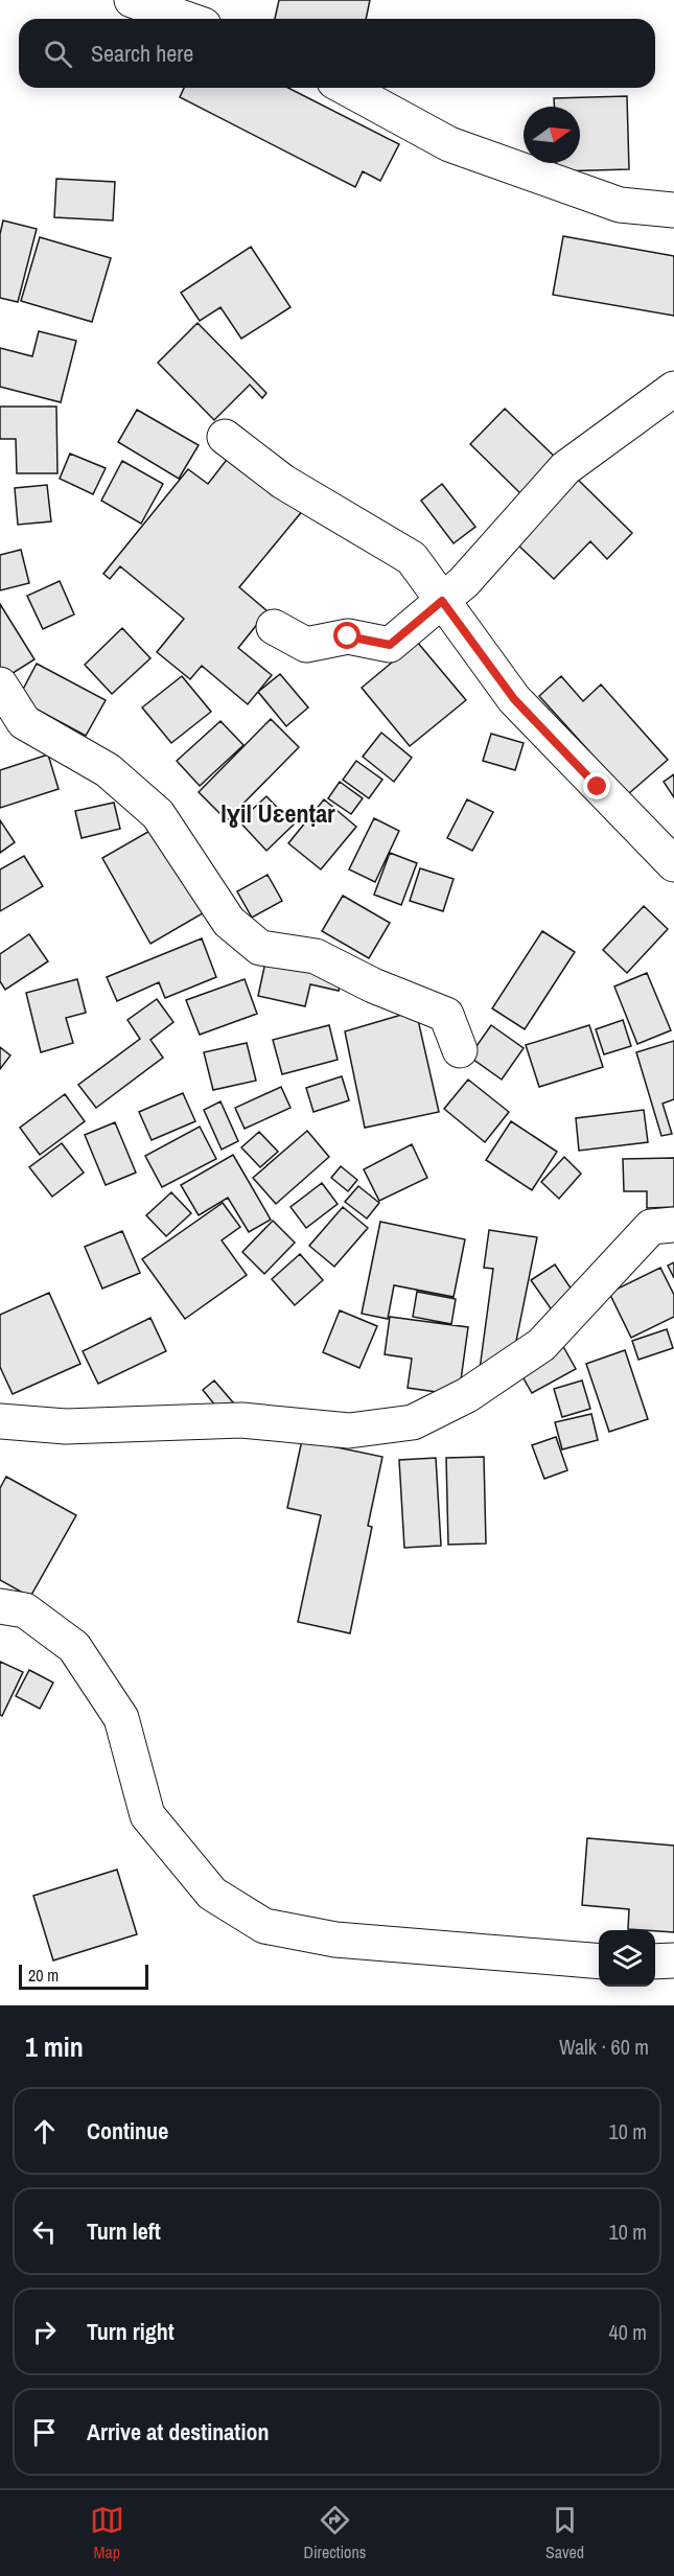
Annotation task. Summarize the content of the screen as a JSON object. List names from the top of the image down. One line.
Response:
{"districts":["Iɣil Uɛenṭar"],"scale_bar":"20 m","north":"right","page":{"search":"Search here","scale":"20 m","heading":["1 min","Walk · 60 m"],"list":[["Continue","10 m"],["Turn left","10 m"],["Turn right","40 m"],"Arrive at destination"],"nav":["Map","Directions","Saved"]}}
